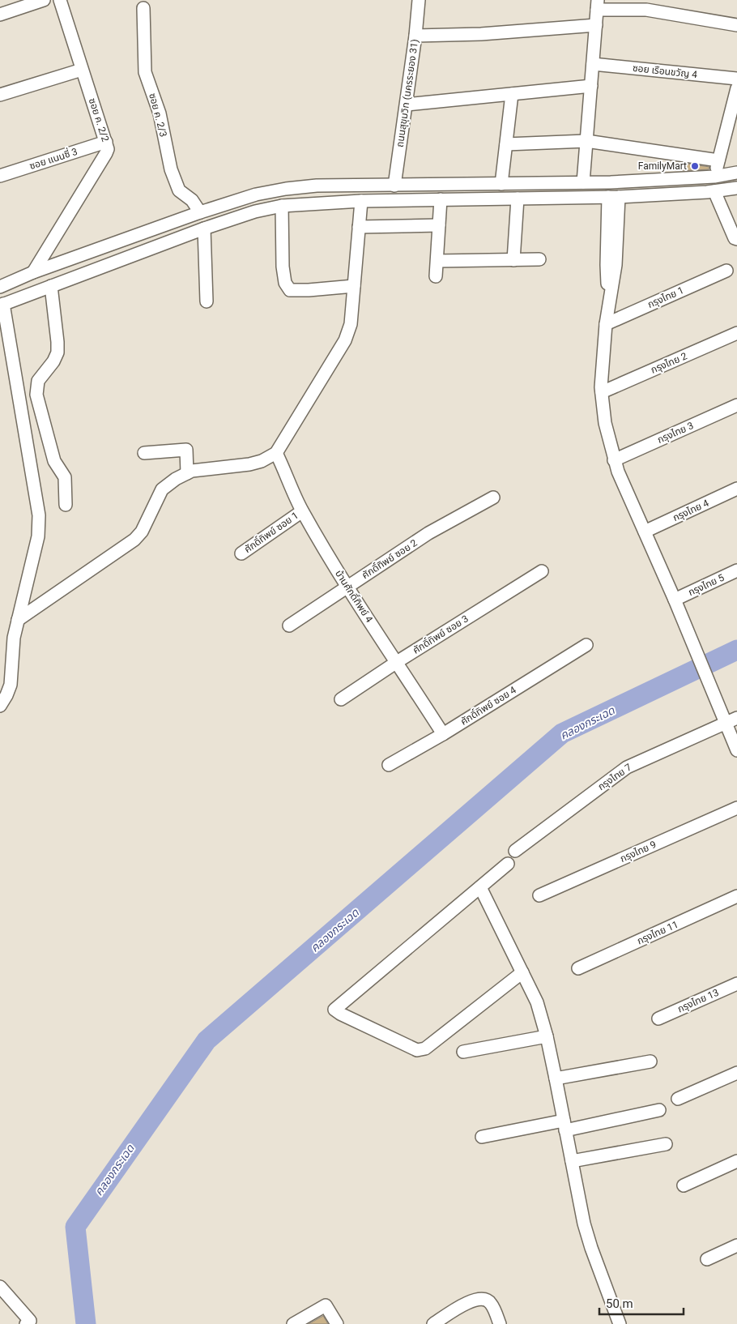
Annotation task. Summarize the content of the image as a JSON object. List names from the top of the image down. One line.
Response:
{"streets":{"street":["ซอย เรือนขวัญ 4","ถนนสุขุมวิท (นครระยอง 31)","ซอย ค. 2/3","ซอย ค. 2/2","ซอย แนนซี่ 3","กรุงไทย 1","กรุงไทย 2","กรุงไทย 3","กรุงไทย 4","ศักดิ์ทิพย์ ซอย 1","ศักดิ์ทิพย์ ซอย 2","กรุงไทย 5","บ้านศักดิ์ทิพย์ 4","ศักดิ์ทิพย์ ซอย 3","ศักดิ์ทิพย์ ซอย 4","กรุงไทย 7","กรุงไทย 9","กรุงไทย 11","กรุงไทย 13"]},"crossings":[["ซอย ค. 2/2","ซอย แนนซี่ 3"],["ศักดิ์ทิพย์ ซอย 1","บ้านศักดิ์ทิพย์ 4"],["ศักดิ์ทิพย์ ซอย 2","บ้านศักดิ์ทิพย์ 4"],["บ้านศักดิ์ทิพย์ 4","ศักดิ์ทิพย์ ซอย 3"],["บ้านศักดิ์ทิพย์ 4","ศักดิ์ทิพย์ ซอย 4"]],"water":["คลองกระเฉด"],"places":["FamilyMart"],"scale_bar":"50 m"}
